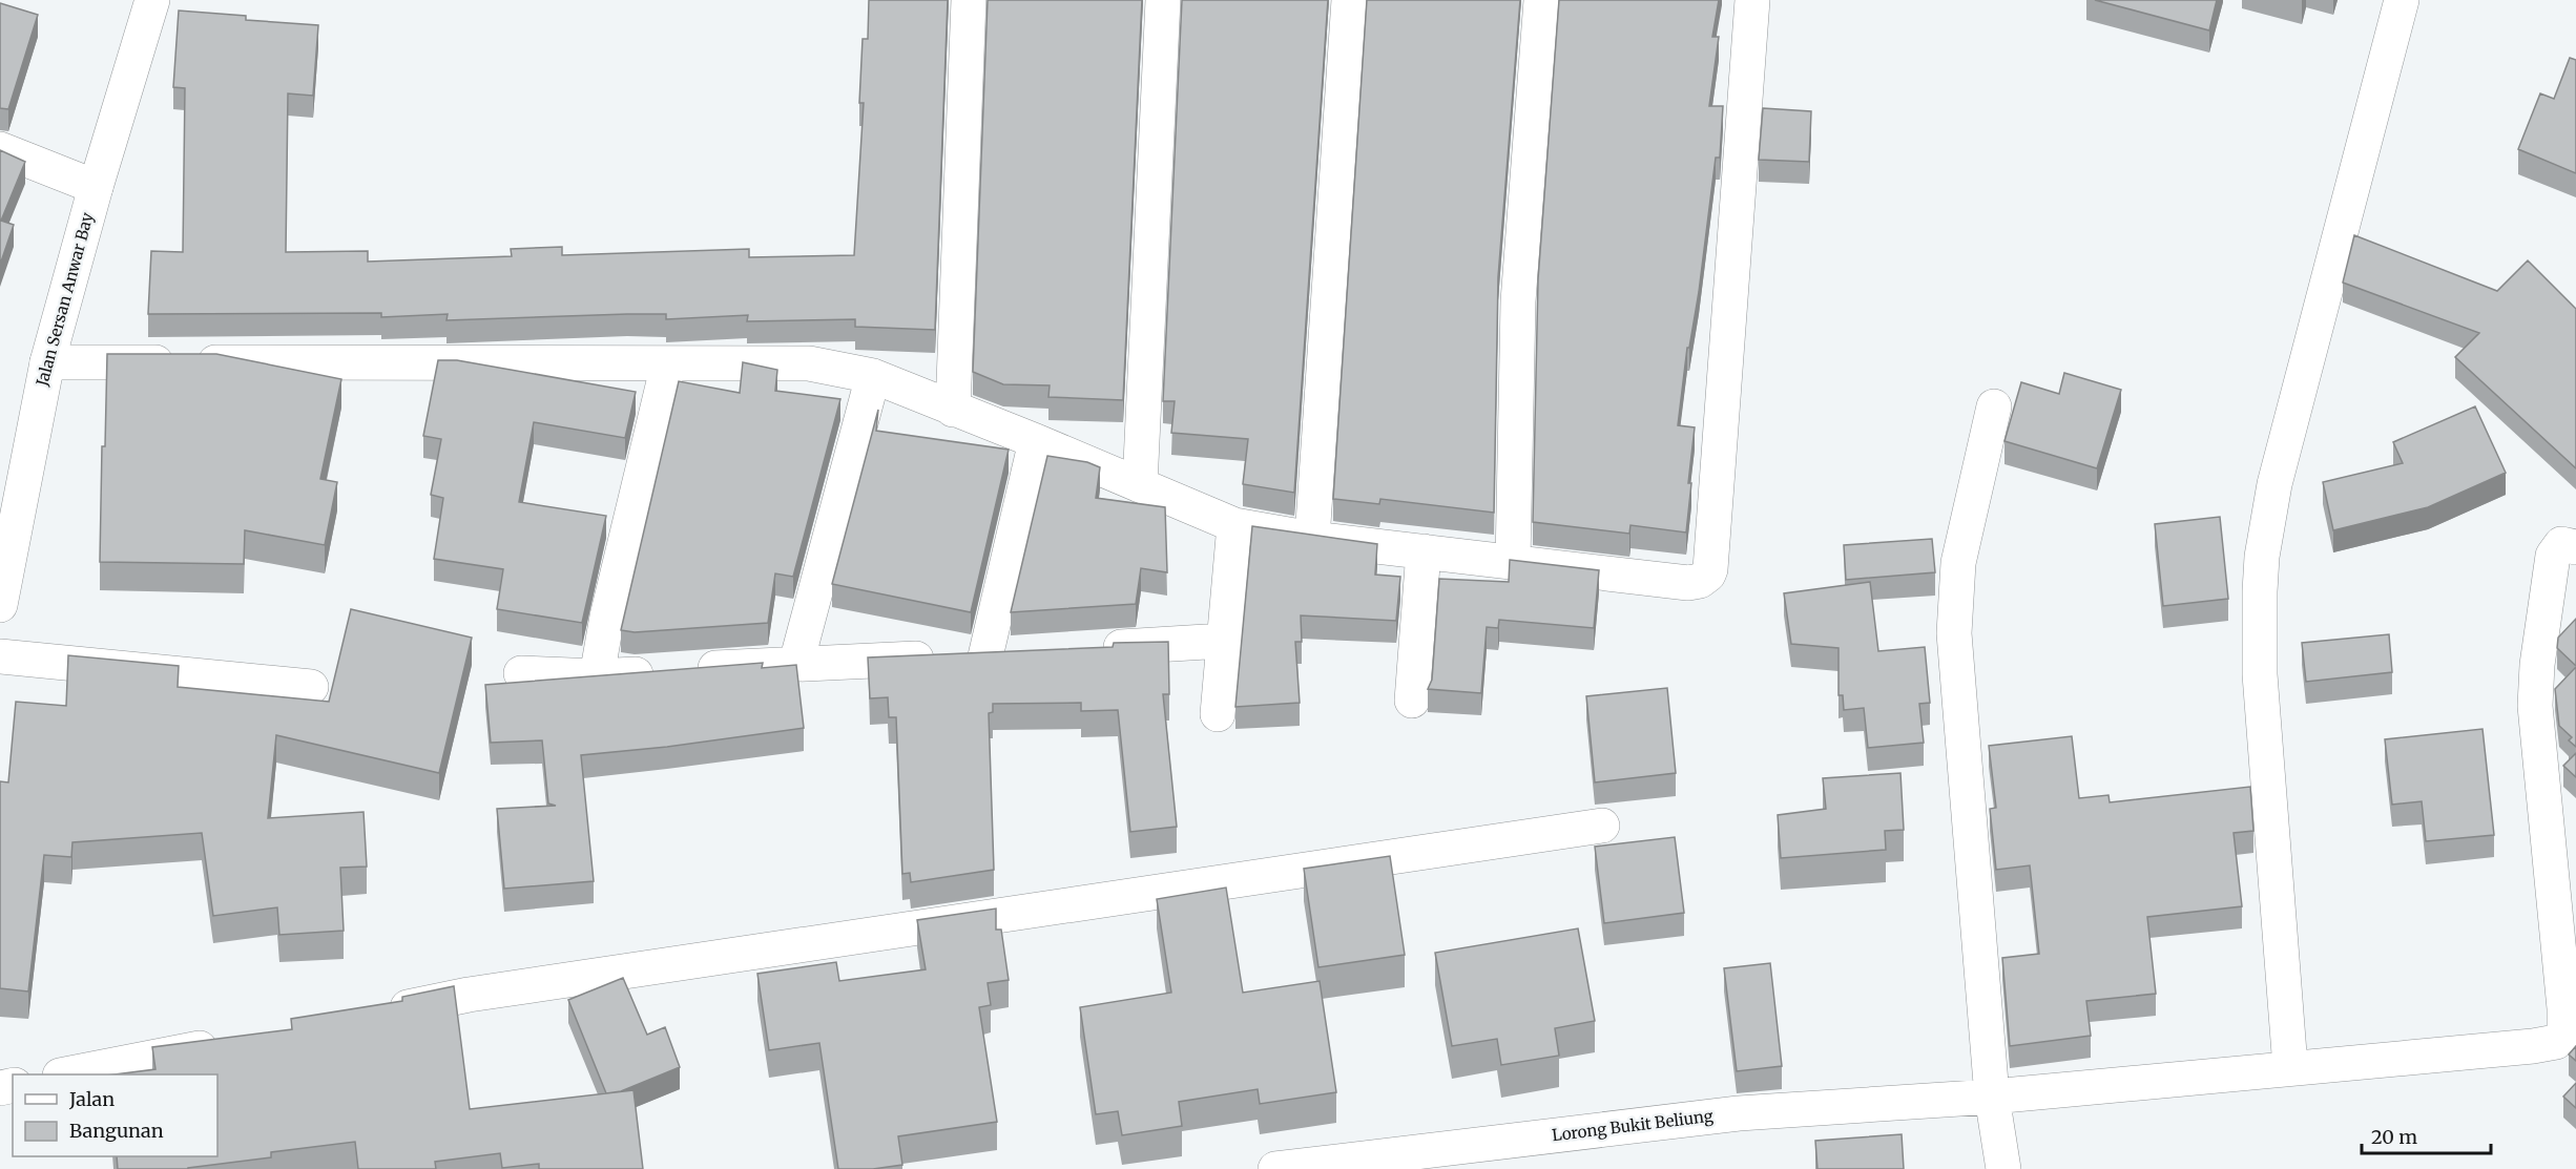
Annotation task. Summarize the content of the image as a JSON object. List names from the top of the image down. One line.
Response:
{"streets":{"street":["Jalan Sersan Anwar Bay","Lorong Bukit Beliung"]},"legend":["Jalan","Bangunan"],"scale_bar":"20 m"}
